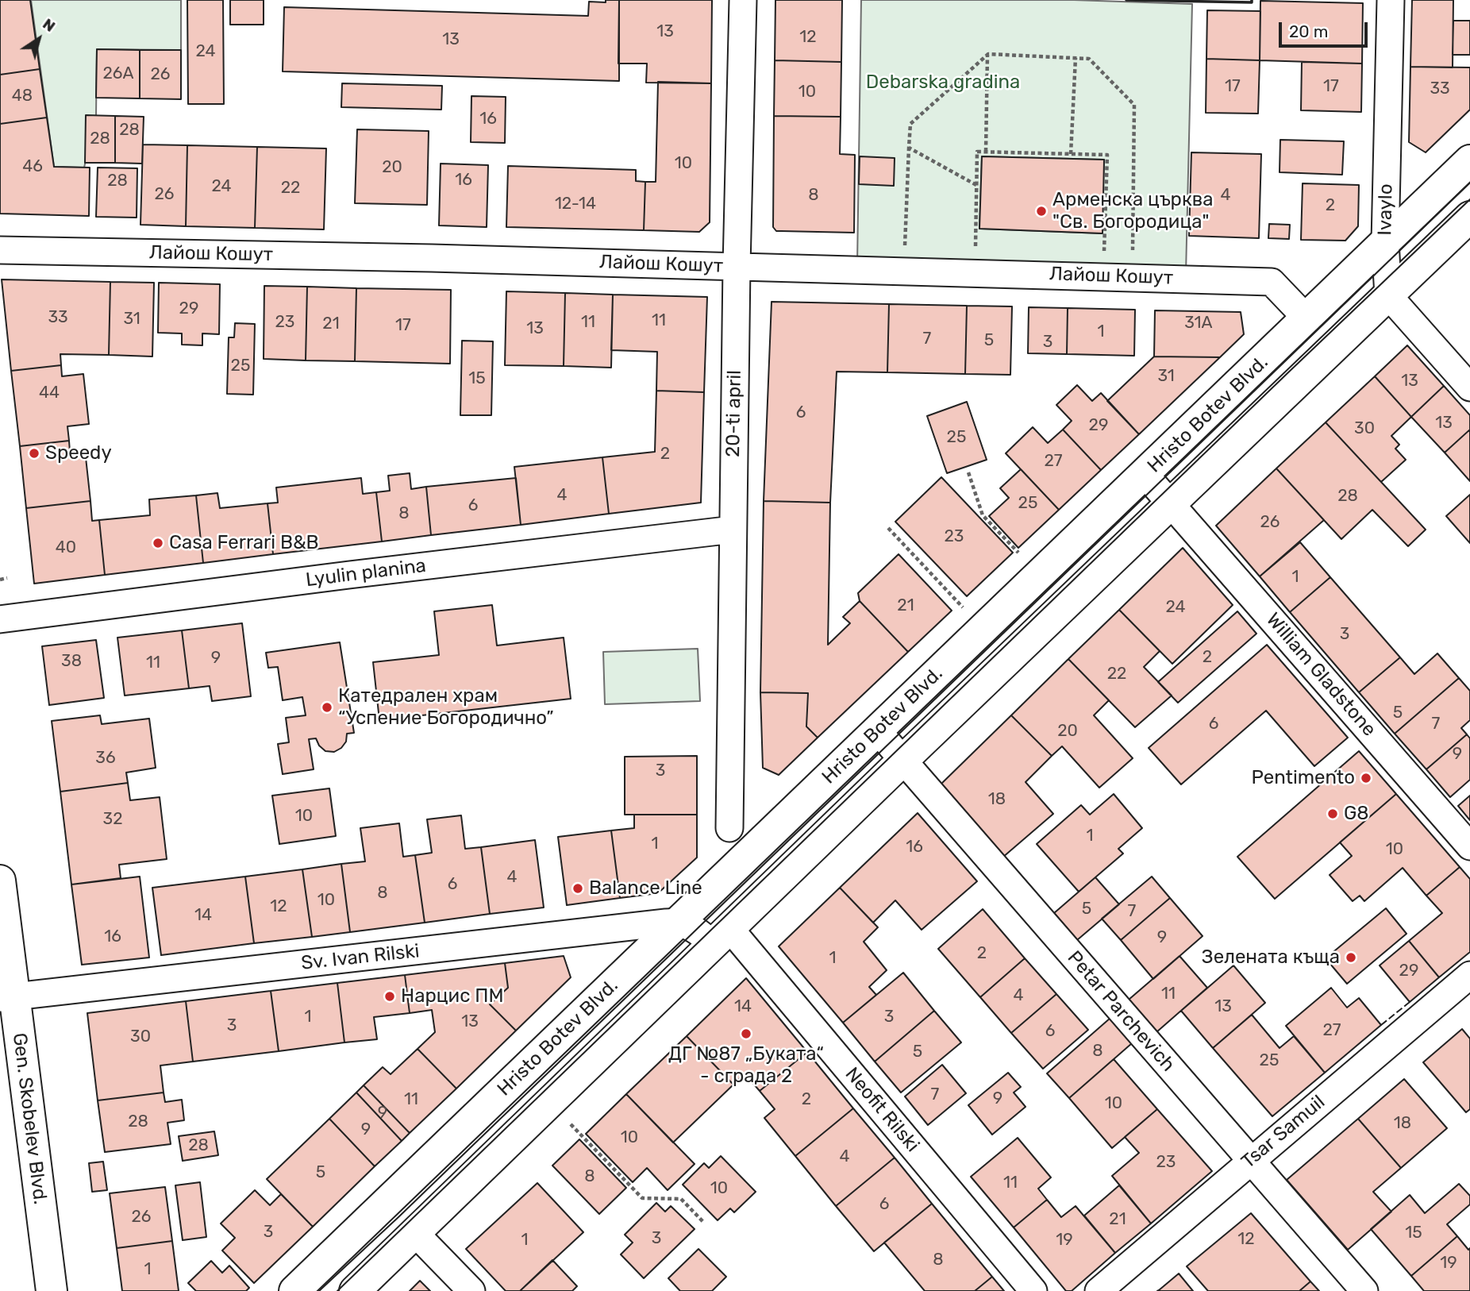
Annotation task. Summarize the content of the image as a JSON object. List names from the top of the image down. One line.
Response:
{"streets":{"main road":["Hristo Botev Blvd.","Gen. Skobelev Blvd."],"street":["Ivaylo","Лайош Кошут","20-ti april","Lyulin planina","William Gladstone","Sv. Ivan Rilski","Petar Parchevich","Neofit Rilski","Tsar Samuil"]},"crossings":[["Ivaylo","Hristo Botev Blvd."],["Лайош Кошут","20-ti april"],["Лайош Кошут","Hristo Botev Blvd."],["20-ti april","Lyulin planina"],["Hristo Botev Blvd.","William Gladstone"],["Hristo Botev Blvd.","Sv. Ivan Rilski"],["Hristo Botev Blvd.","Petar Parchevich"],["Hristo Botev Blvd.","Neofit Rilski"],["Sv. Ivan Rilski","Gen. Skobelev Blvd."],["Petar Parchevich","Tsar Samuil"]],"parks":["Debarska gradina"],"places":["Арменска църква \"Св. Богородица\"","Speedy","Casa Ferrari B&B","Катедрален храм “Успение Богородично”","Pentimento","G8","Balance Line","Зелената къща","Нарцис ПМ","ДГ №87 „Буката“ - сграда 2"],"house_numbers":["13","12","13","24","26А","26","17","17","33","10","48","16","28","28","10","46","20","16","28","24","22","26","8","4","12-14","2","29","33","31","11","23","11","31А","21","17","13","1","7","5","3","25","31","15","13","44","6","13","29","30","25","2","27","4","28","25","6","8","26","23","40","1","21","24","3","2","9","38","11","22","5","6","7","20","9","36","3","18","10","32","1","1","16","10","4","6","8","10","12","5","7","14","16","9","2","1","29","11","4","14","13","1","3","13","3","27","6","30","8","5","25","7","9","11","2","10","9","28","18","9","10","28","4","23","5","8","11","10","6","26","21","3","15","3","12","1","19","8","19","1"],"scale_bar":"20 m","north":"top right"}
